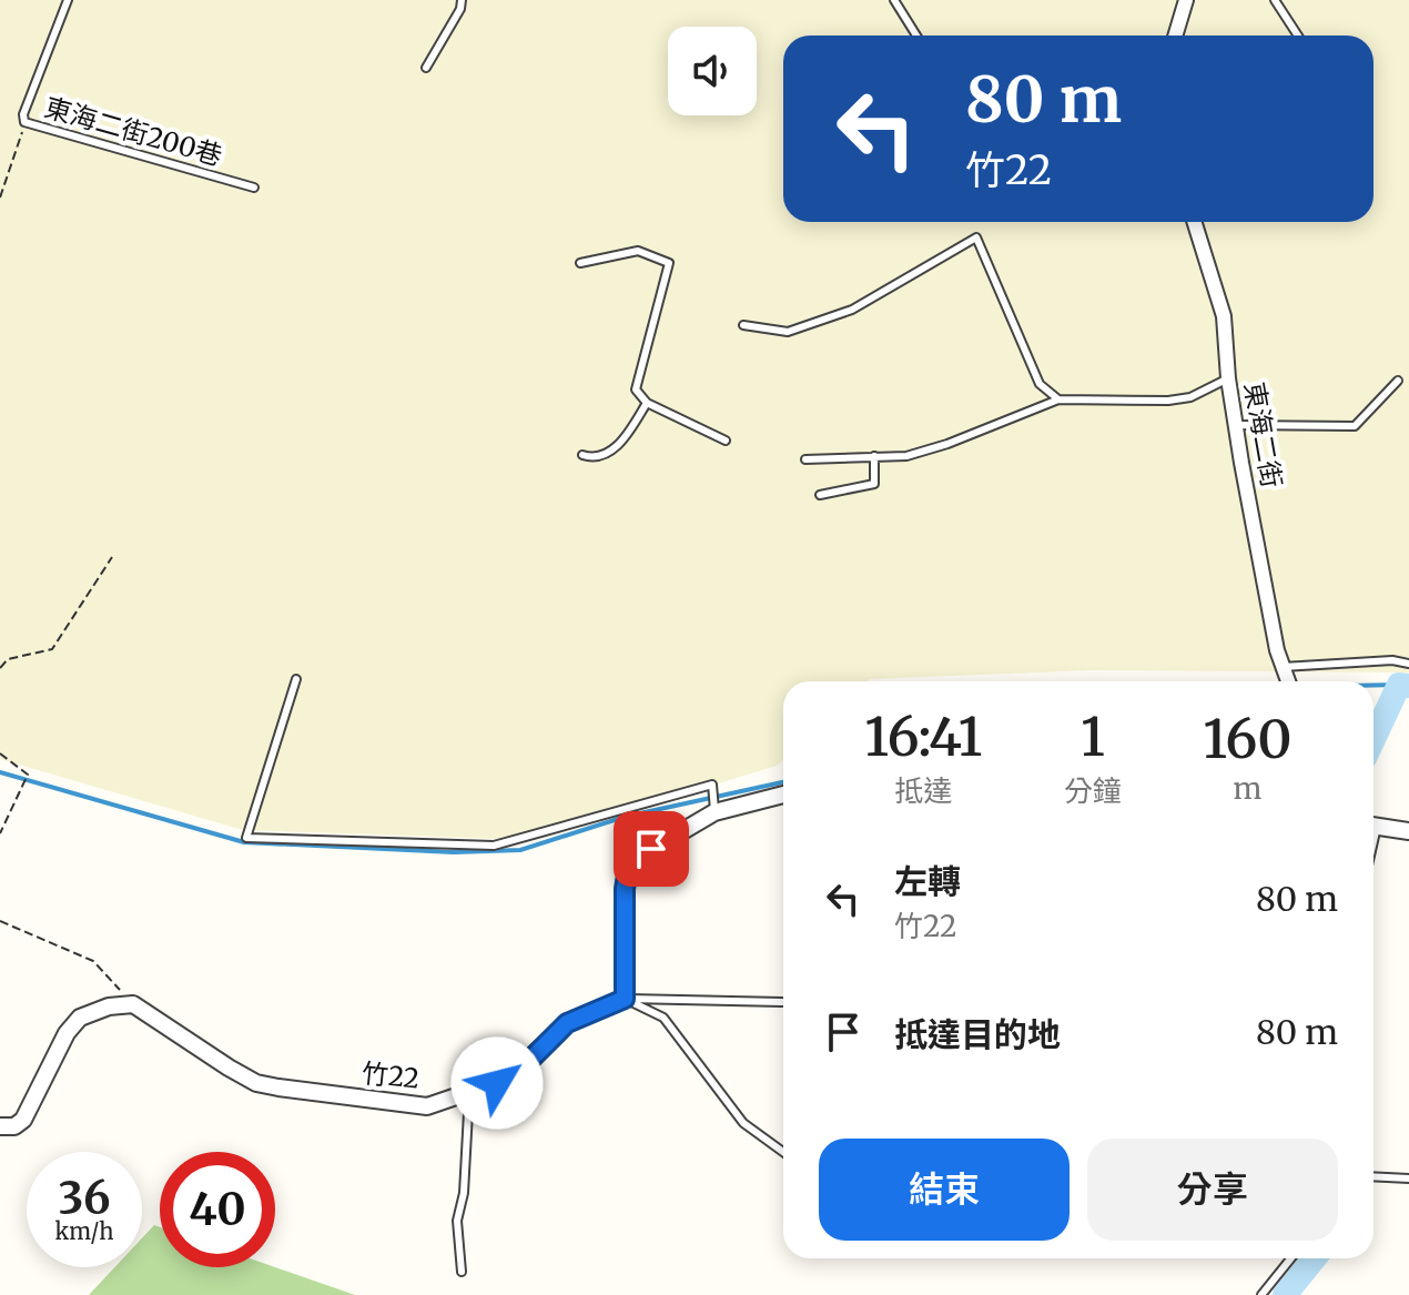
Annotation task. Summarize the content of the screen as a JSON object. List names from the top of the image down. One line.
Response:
{"streets":{"street":["東海二街","竹22"],"lane":["東海二街200巷"]},"page":{"turn":["80 m","竹22"],"eta":["16:41","抵達","1","分鐘","160","m"],"list":[{"name":"左轉","note":"竹22","value":"80 m"},{"name":"抵達目的地","value":"80 m"}],"buttons":["結束","分享"],"speed":"36 km/h","limit":"40"}}
